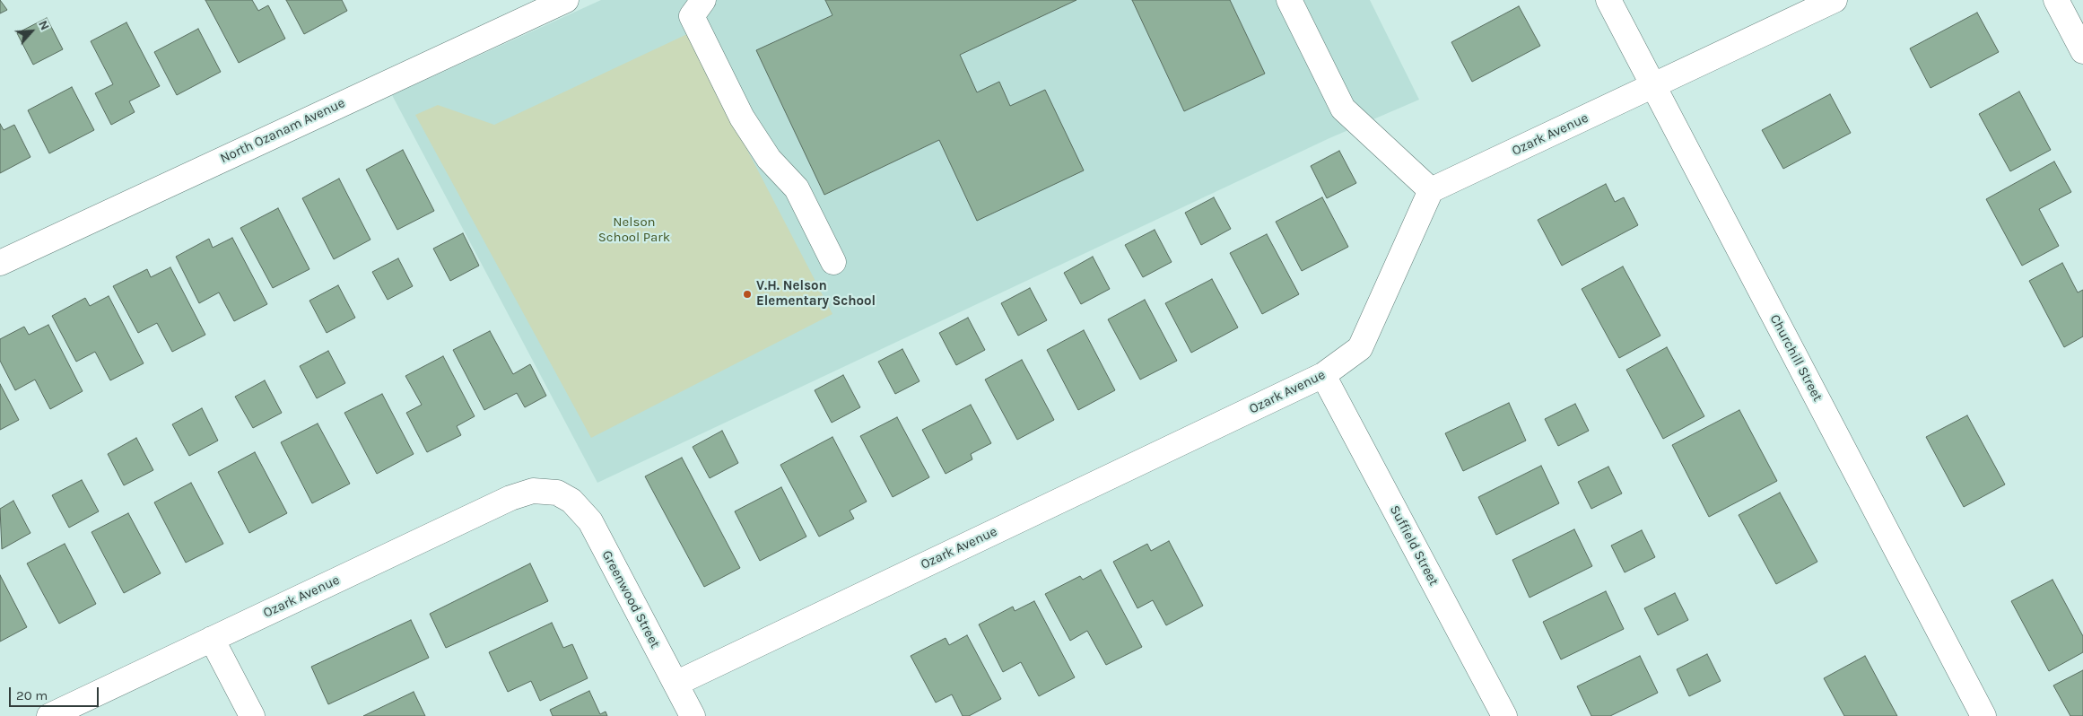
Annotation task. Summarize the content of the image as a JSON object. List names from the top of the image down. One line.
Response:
{"streets":{"street":["North Ozanam Avenue","Ozark Avenue","Churchill Street","Suffield Street","Greenwood Street"]},"crossings":[["Ozark Avenue","Churchill Street"],["Ozark Avenue","Suffield Street"],["Ozark Avenue","Greenwood Street"]],"parks":["Nelson School Park"],"places":["V.H. Nelson Elementary School"],"scale_bar":"20 m","north":"top right"}
